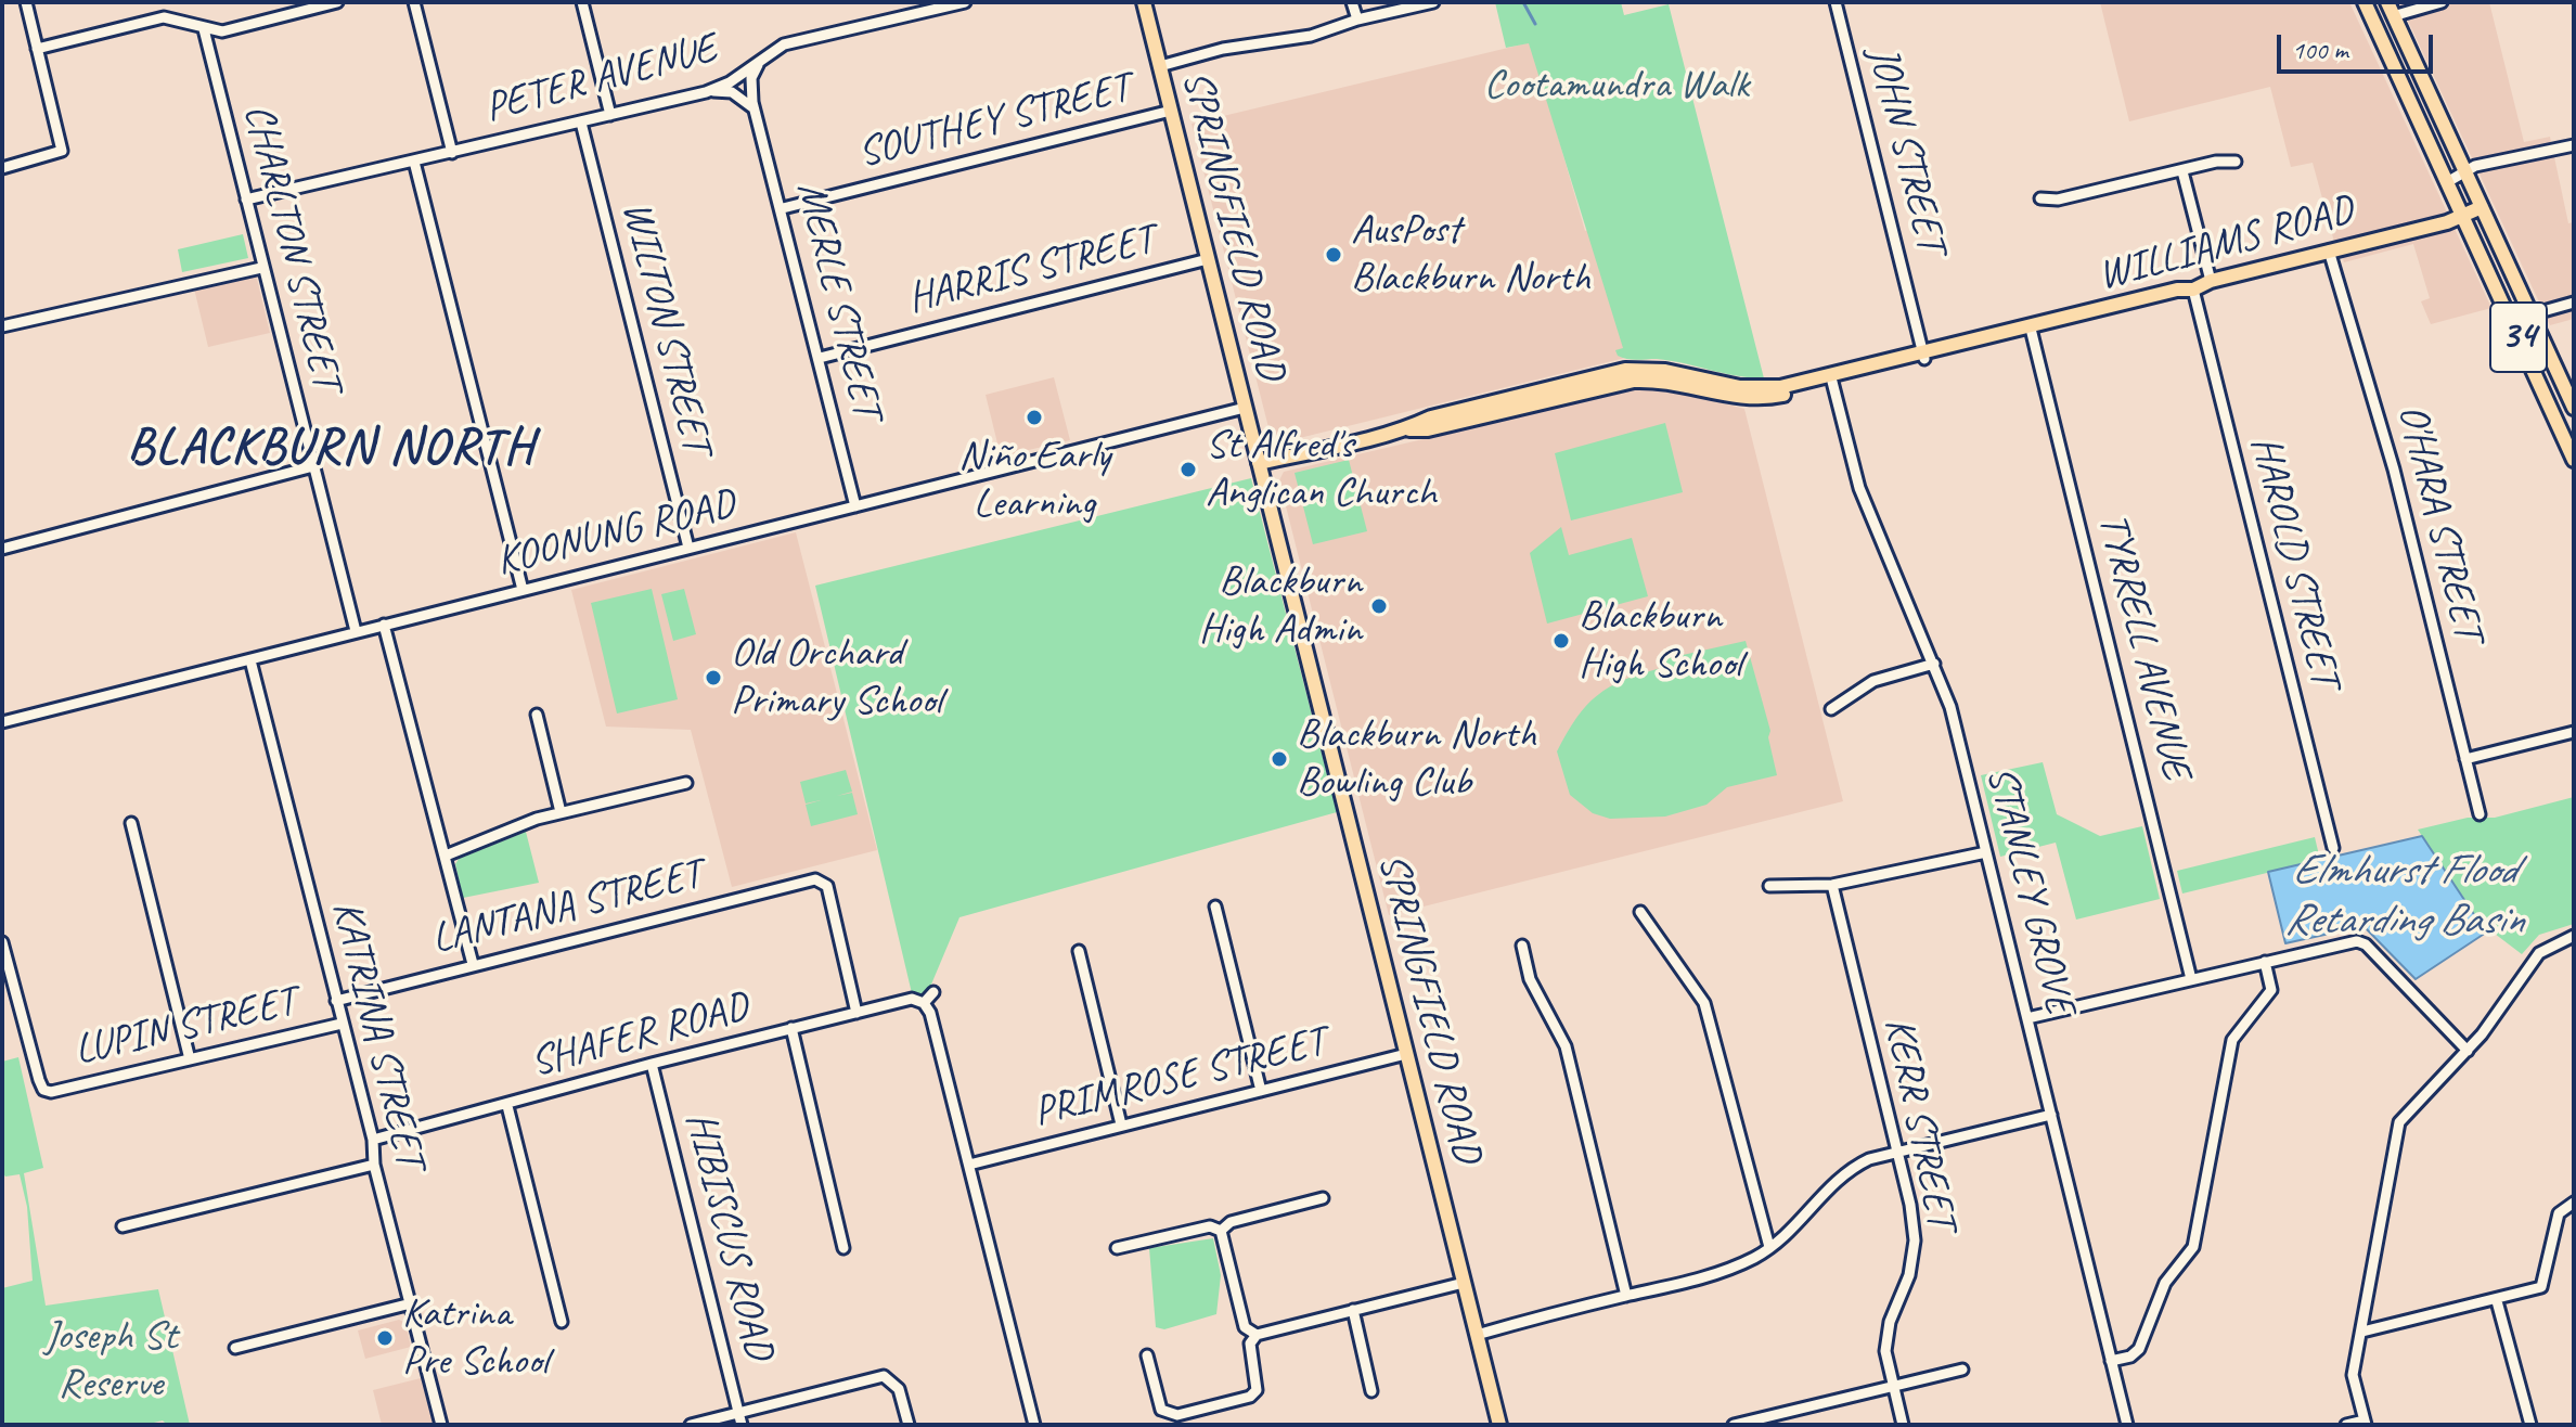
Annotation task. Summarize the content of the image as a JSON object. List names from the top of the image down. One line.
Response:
{"streets":{"main road":["SPRINGFIELD ROAD","WILLIAMS ROAD","34"],"street":["PETER AVENUE","SOUTHEY STREET","JOHN STREET","CHARLTON STREET","HARRIS STREET","MERLE STREET","WILTON STREET","O'HARA STREET","KOONUNG ROAD","HAROLD STREET","TYRRELL AVENUE","STANLEY GROVE","LANTANA STREET","LUPIN STREET","KATRINA STREET","SHAFER ROAD","PRIMROSE STREET","KERR STREET","HIBISCUS ROAD"]},"crossings":[["PETER AVENUE","CHARLTON STREET"],["PETER AVENUE","MERLE STREET"],["PETER AVENUE","WILTON STREET"],["SOUTHEY STREET","SPRINGFIELD ROAD"],["SOUTHEY STREET","MERLE STREET"],["JOHN STREET","WILLIAMS ROAD"],["SPRINGFIELD ROAD","WILLIAMS ROAD"],["SPRINGFIELD ROAD","HARRIS STREET"],["SPRINGFIELD ROAD","KOONUNG ROAD"],["SPRINGFIELD ROAD","PRIMROSE STREET"],["WILLIAMS ROAD","34"],["WILLIAMS ROAD","O'HARA STREET"],["WILLIAMS ROAD","HAROLD STREET"],["WILLIAMS ROAD","TYRRELL AVENUE"],["WILLIAMS ROAD","STANLEY GROVE"],["CHARLTON STREET","KOONUNG ROAD"],["HARRIS STREET","MERLE STREET"],["MERLE STREET","KOONUNG ROAD"],["WILTON STREET","KOONUNG ROAD"],["KOONUNG ROAD","KATRINA STREET"],["LANTANA STREET","KATRINA STREET"],["LANTANA STREET","SHAFER ROAD"],["LUPIN STREET","KATRINA STREET"],["KATRINA STREET","SHAFER ROAD"],["SHAFER ROAD","HIBISCUS ROAD"]],"districts":["BLACKBURN NORTH"],"water":["Elmhurst Flood Retarding Basin"],"parks":["Cootamundra Walk","Joseph St Reserve"],"places":["AusPost Blackburn North","Niño Early Learning","St Alfred's Anglican Church","Blackburn High Admin","Blackburn High School","Old Orchard Primary School","Blackburn North Bowling Club","Katrina Pre School"],"scale_bar":"100 m"}
